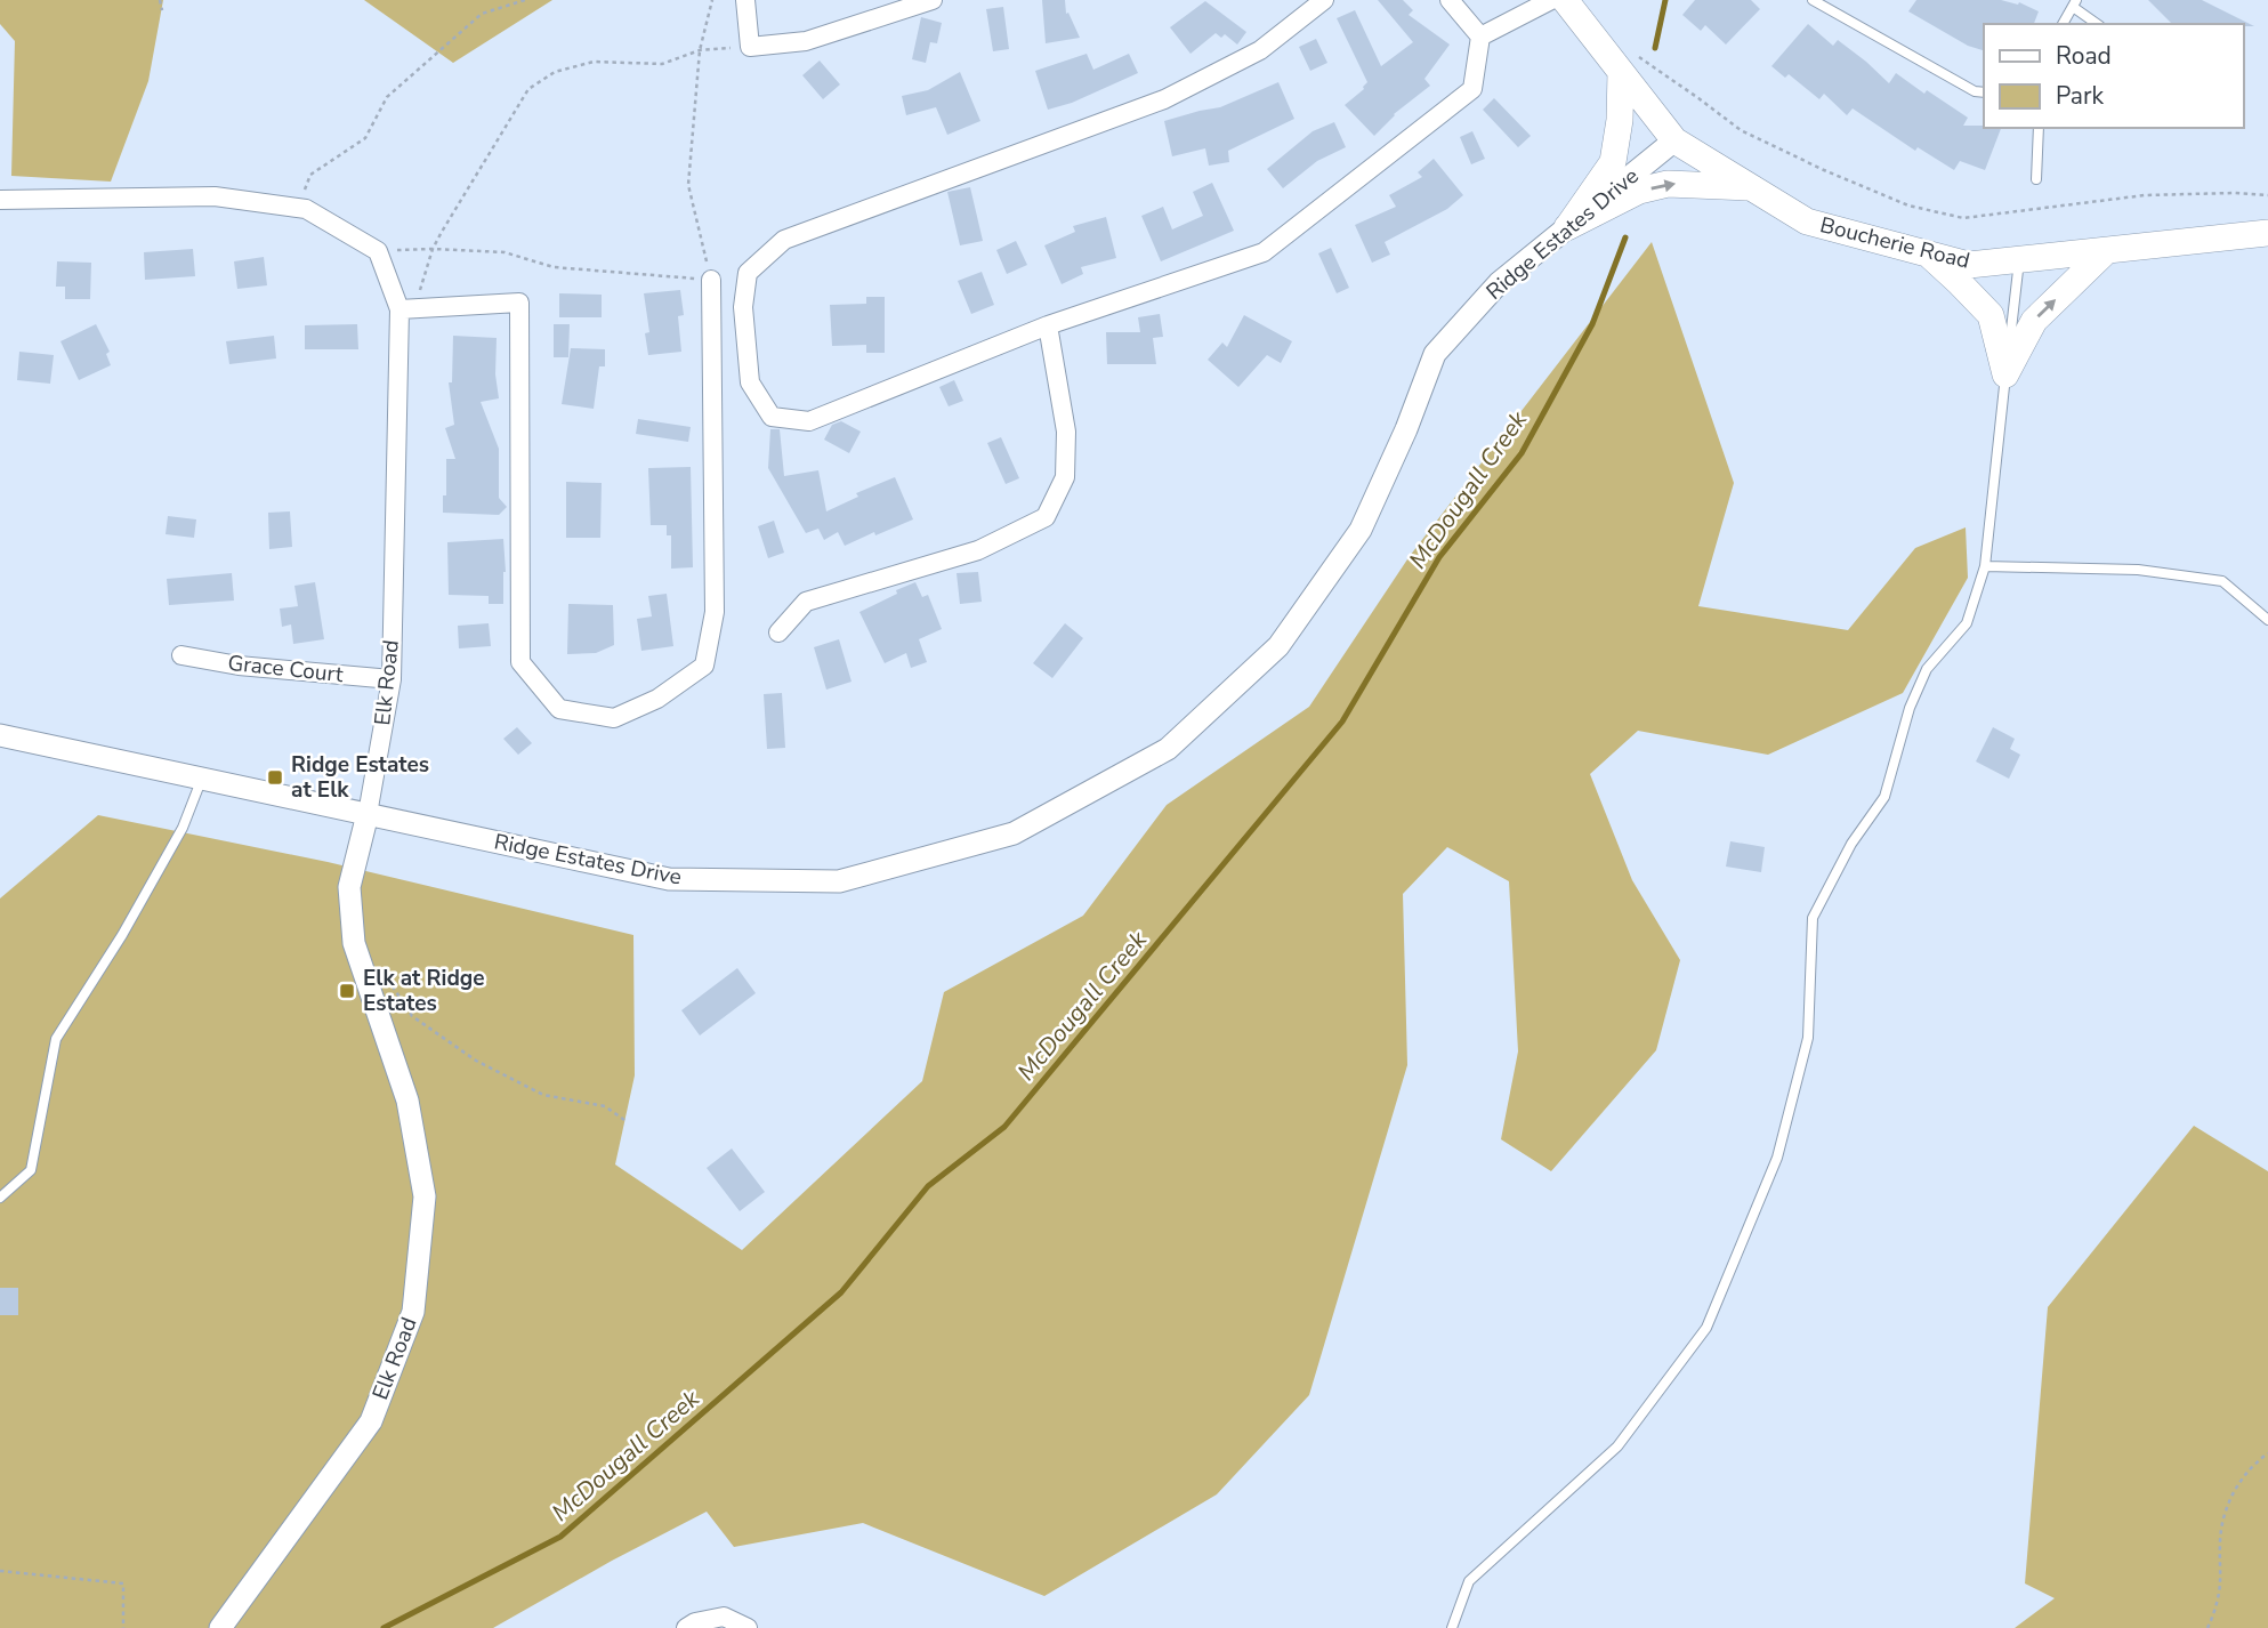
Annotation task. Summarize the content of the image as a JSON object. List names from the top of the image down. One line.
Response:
{"streets":{"main road":["Boucherie Road"],"street":["Ridge Estates Drive","Grace Court","Elk Road"]},"crossings":[["Ridge Estates Drive","Boucherie Road"],["Ridge Estates Drive","Elk Road"],["Grace Court","Elk Road"]],"water":["McDougall Creek"],"places":{"transit":["Ridge Estates at Elk","Elk at Ridge Estates"]},"legend":["Road","Park"]}
